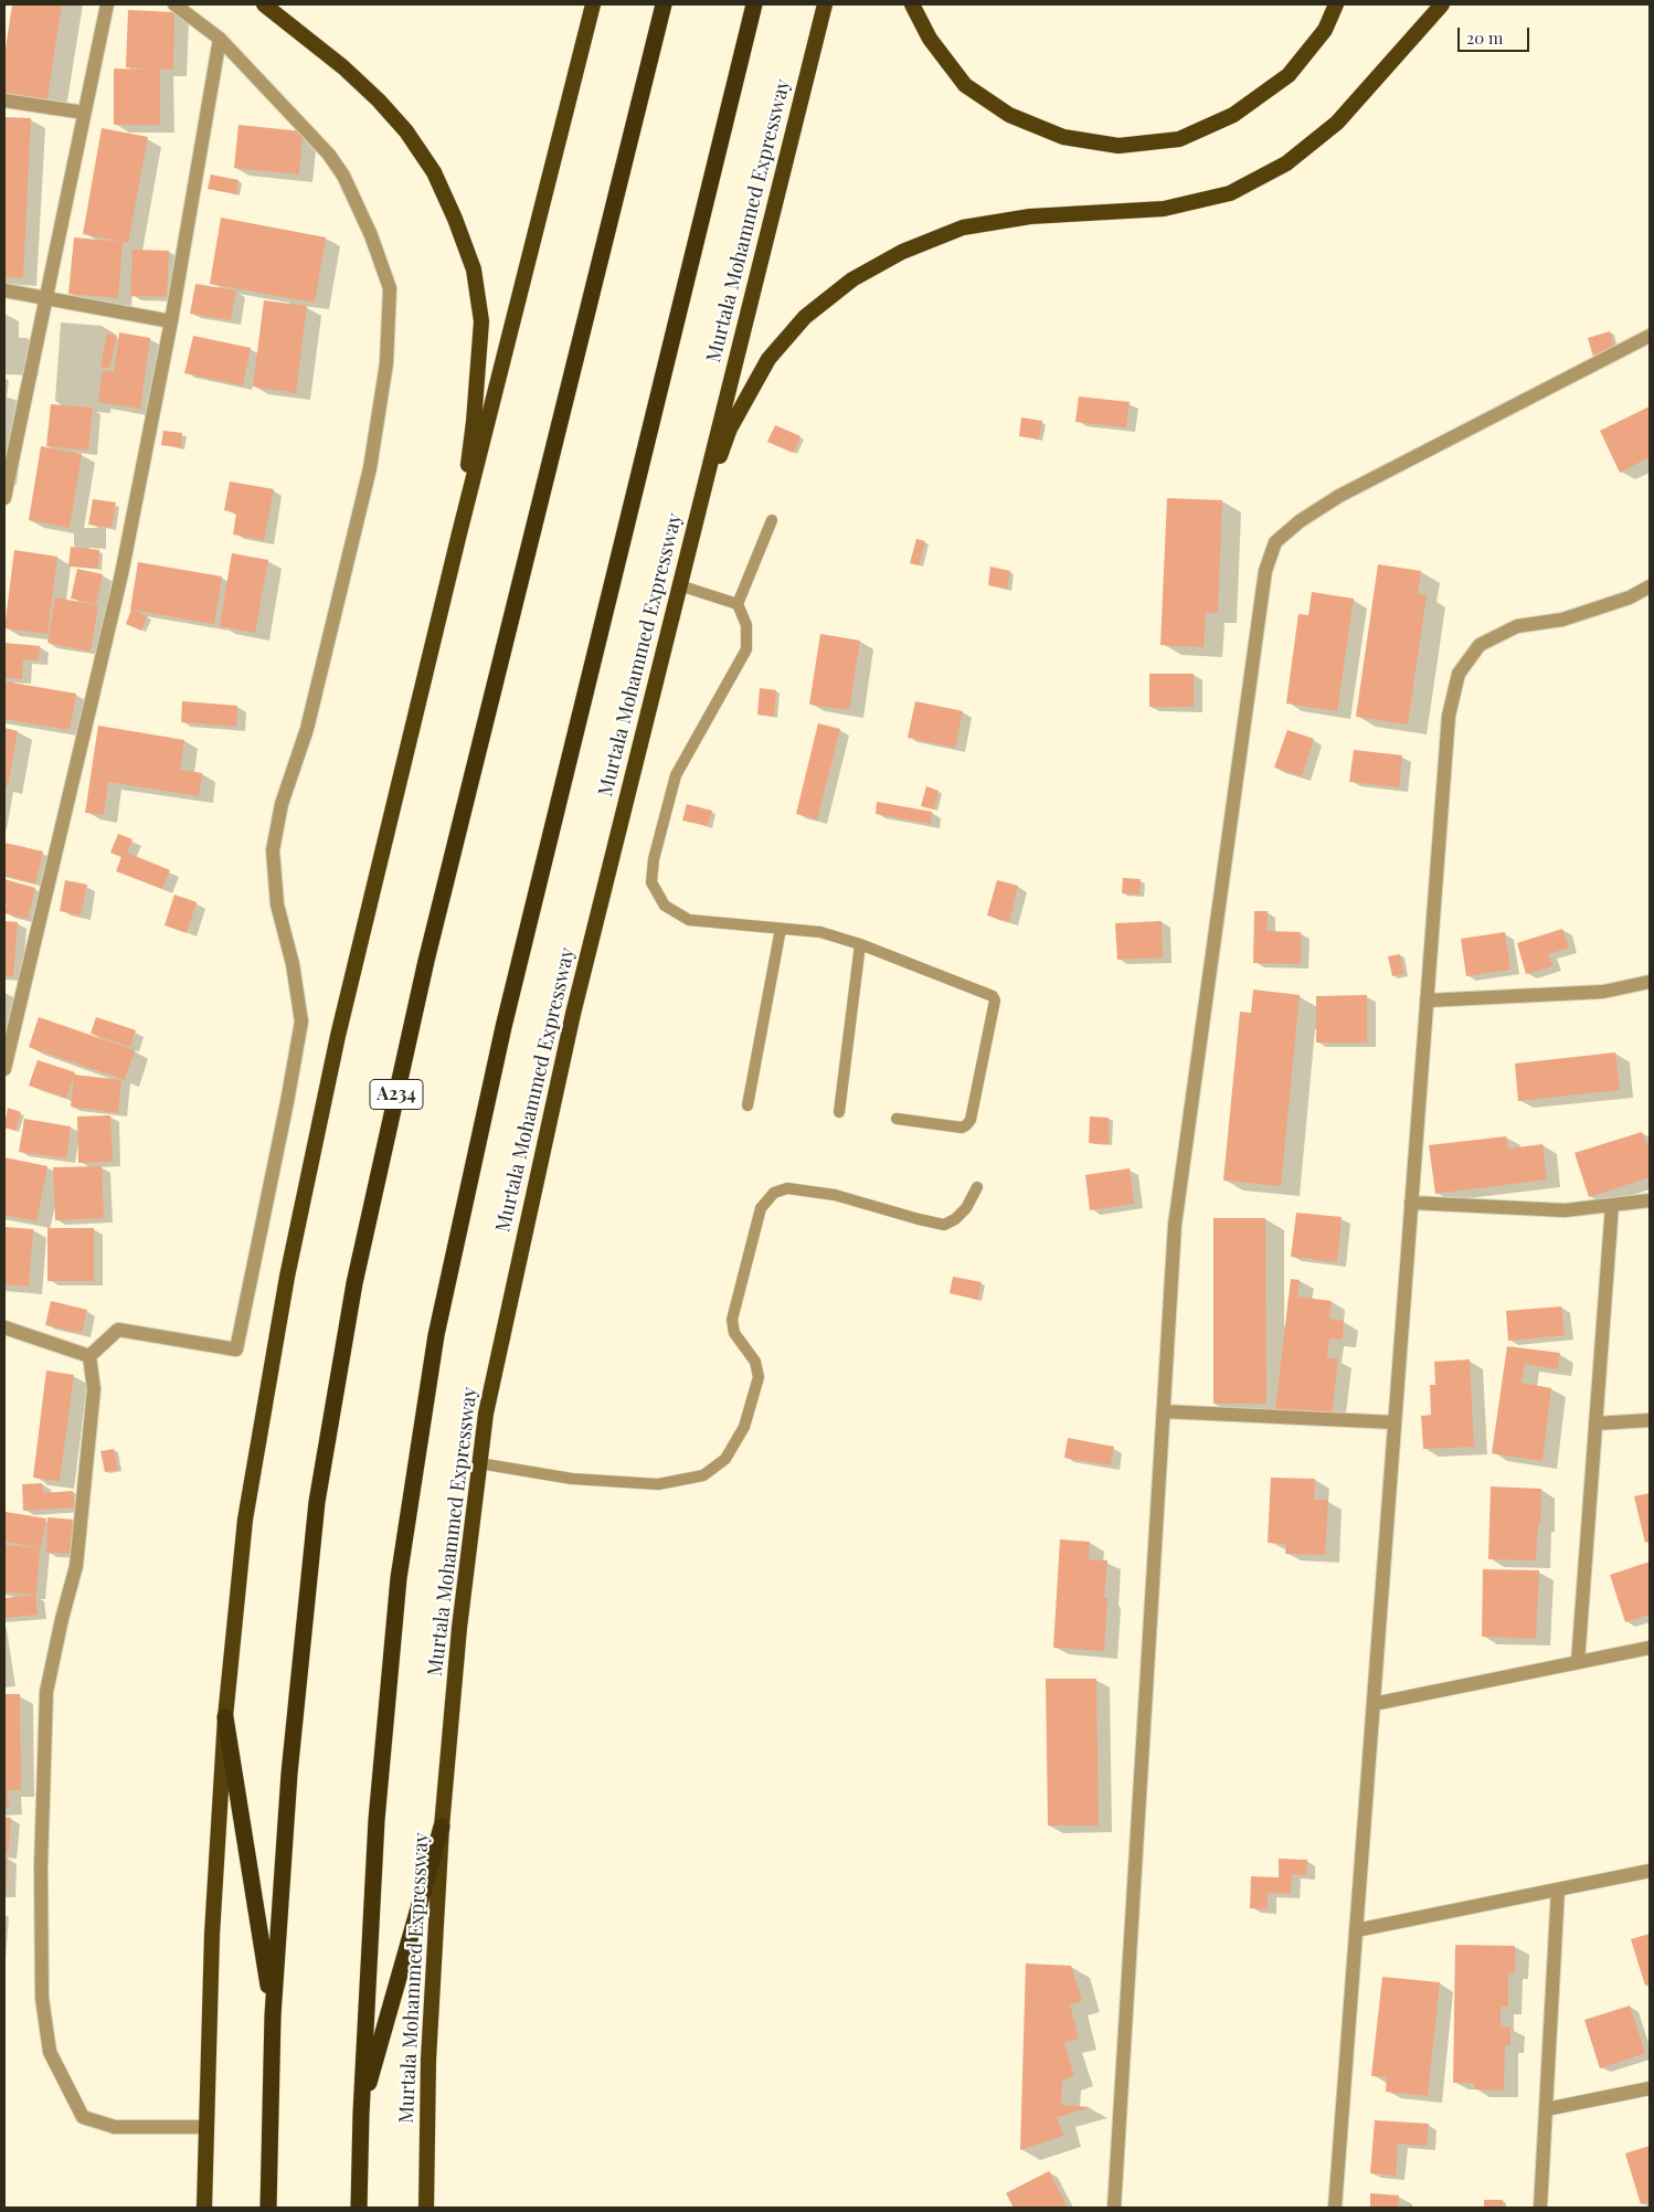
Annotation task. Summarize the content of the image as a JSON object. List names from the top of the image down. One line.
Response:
{"streets":{"highway":["Murtala Mohammed Expressway","A234"]},"scale_bar":"20 m"}
